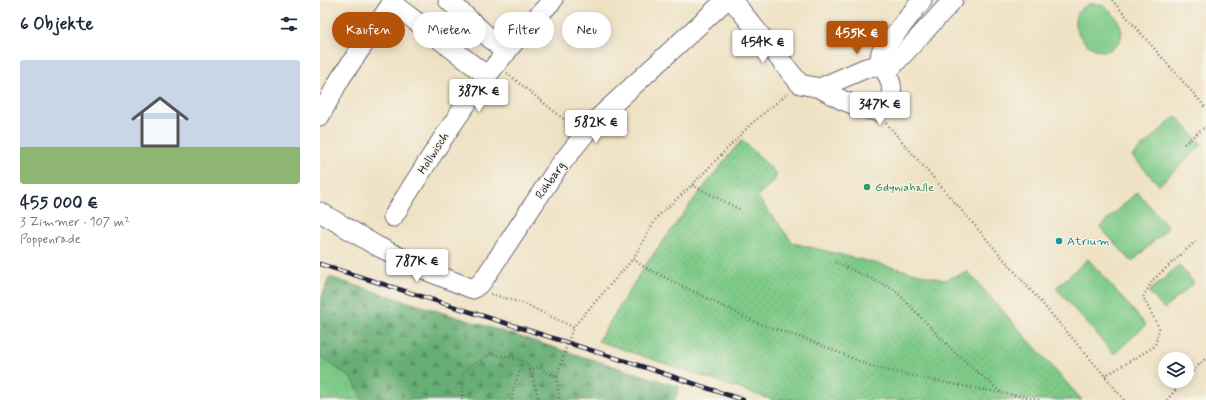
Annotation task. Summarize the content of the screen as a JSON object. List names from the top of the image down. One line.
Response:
{"streets":{"street":["Hollwisch","Röhbarg"]},"places":["Gdyniahalle","Atrium"],"page":{"heading":"6 Objekte","chip":["Kaufen","Mieten","Filter","Neu"],"price":["455K €","454K €","387K €","347K €","582K €","787K €"],"list":[{"name":"455 000 €","note":"3 Zimmer · 107 m² · Poppenrade"}]}}
